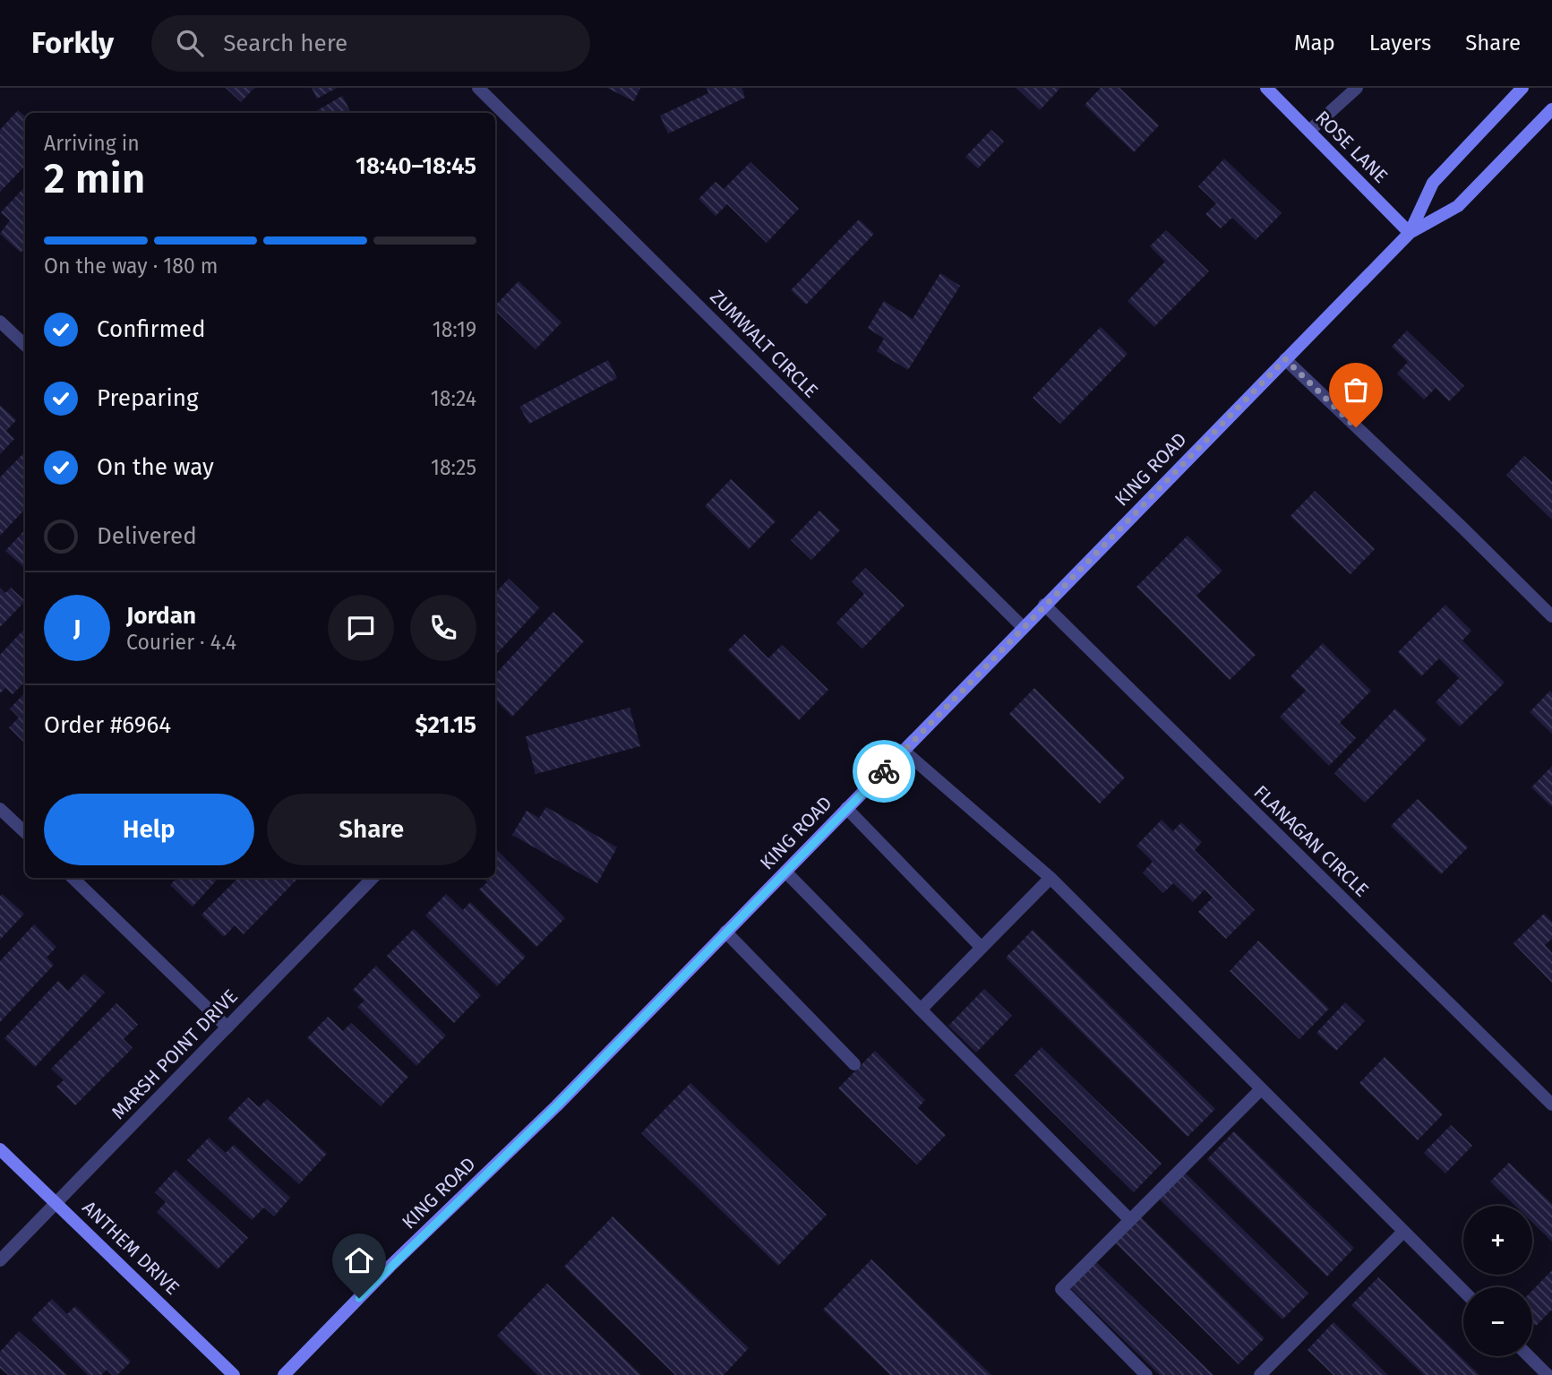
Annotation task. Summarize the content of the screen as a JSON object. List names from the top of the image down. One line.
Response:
{"streets":{"street":["ROSE LANE","ZUMWALT CIRCLE","KING ROAD","FLANAGAN CIRCLE","MARSH POINT DRIVE","ANTHEM DRIVE"]},"crossings":[["ROSE LANE","KING ROAD"],["ZUMWALT CIRCLE","KING ROAD"],["KING ROAD","FLANAGAN CIRCLE"],["MARSH POINT DRIVE","ANTHEM DRIVE"]],"page":{"header":"Forkly","search":"Search here","nav":["Map","Layers","Share"],"heading":["2 min","Arriving in","18:40–18:45"],"panel":["Jordan","Courier · 4.4","Order #6964","$21.15"],"bar":"On the way · 180 m","list":[["Confirmed","18:19"],["Preparing","18:24"],["On the way","18:25"],"Delivered"],"round":"J","buttons":["Help","Share"],"map_buttons":["+","−"]}}
